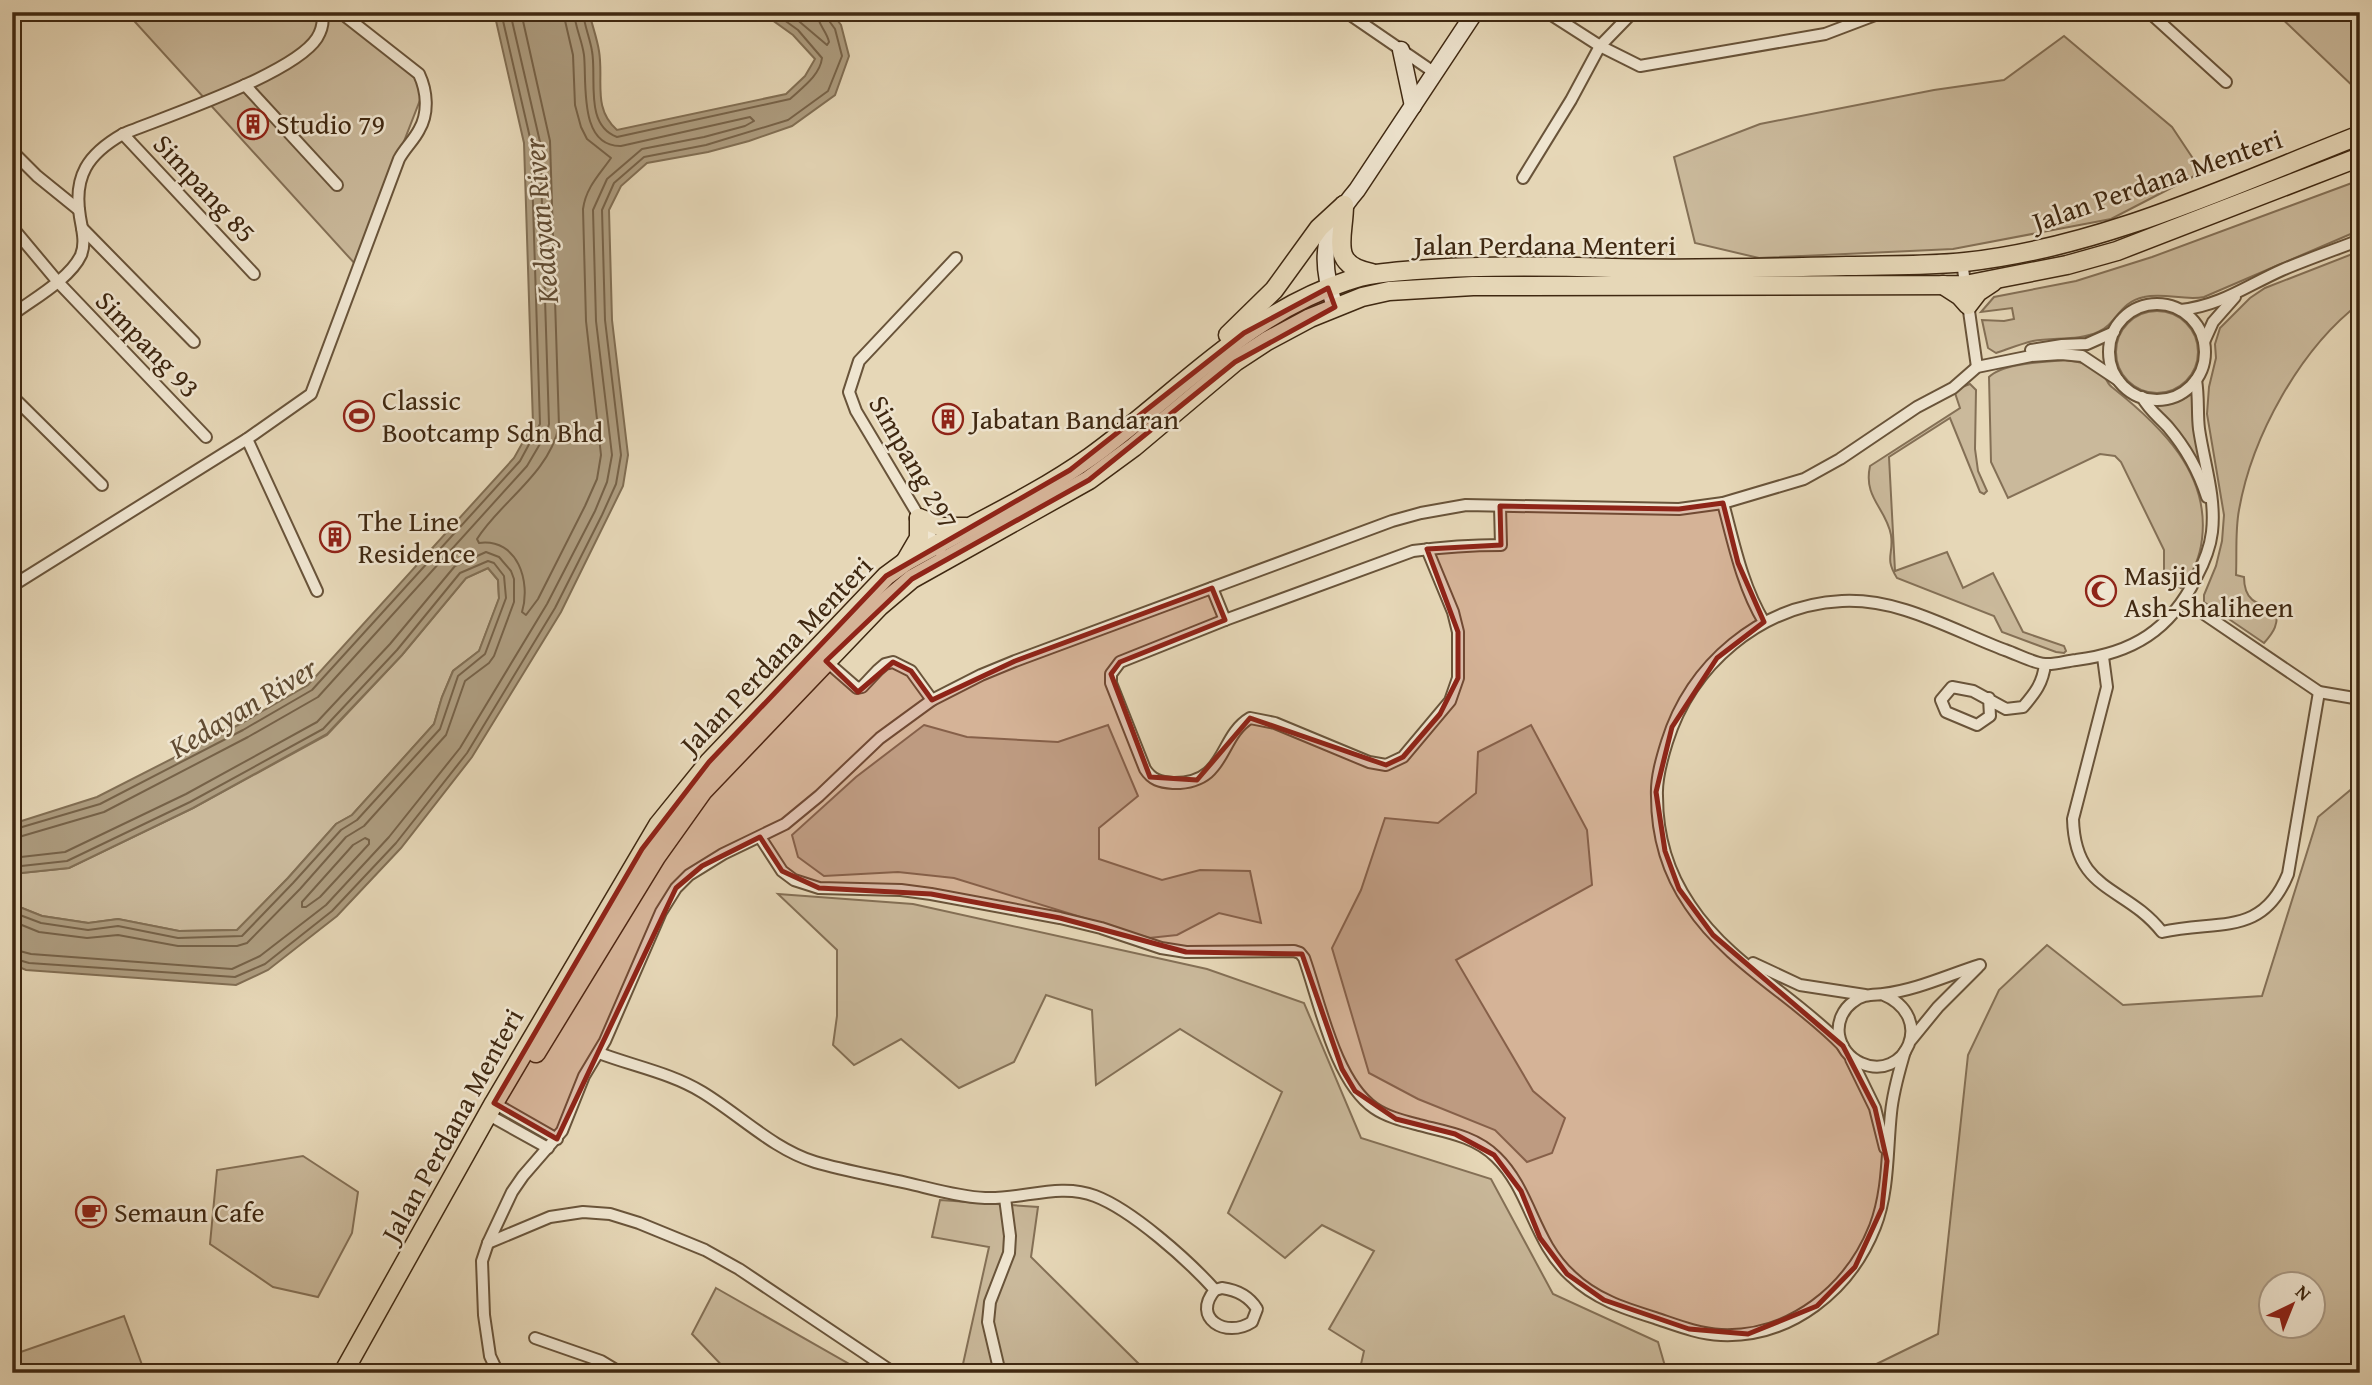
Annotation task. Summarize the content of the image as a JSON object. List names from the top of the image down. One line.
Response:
{"streets":{"main road":["Jalan Perdana Menteri"],"street":["Simpang 85","Simpang 93","Simpang 297"]},"crossings":[["Jalan Perdana Menteri","Simpang 297"]],"water":["Kedayan River"],"places":{"building":["Studio 79","Jabatan Bandaran","The Line Residence"],"sports":["Classic Bootcamp Sdn Bhd"],"mosque":["Masjid Ash-Shaliheen"],"cafe":["Semaun Cafe"]},"north":"top right"}
